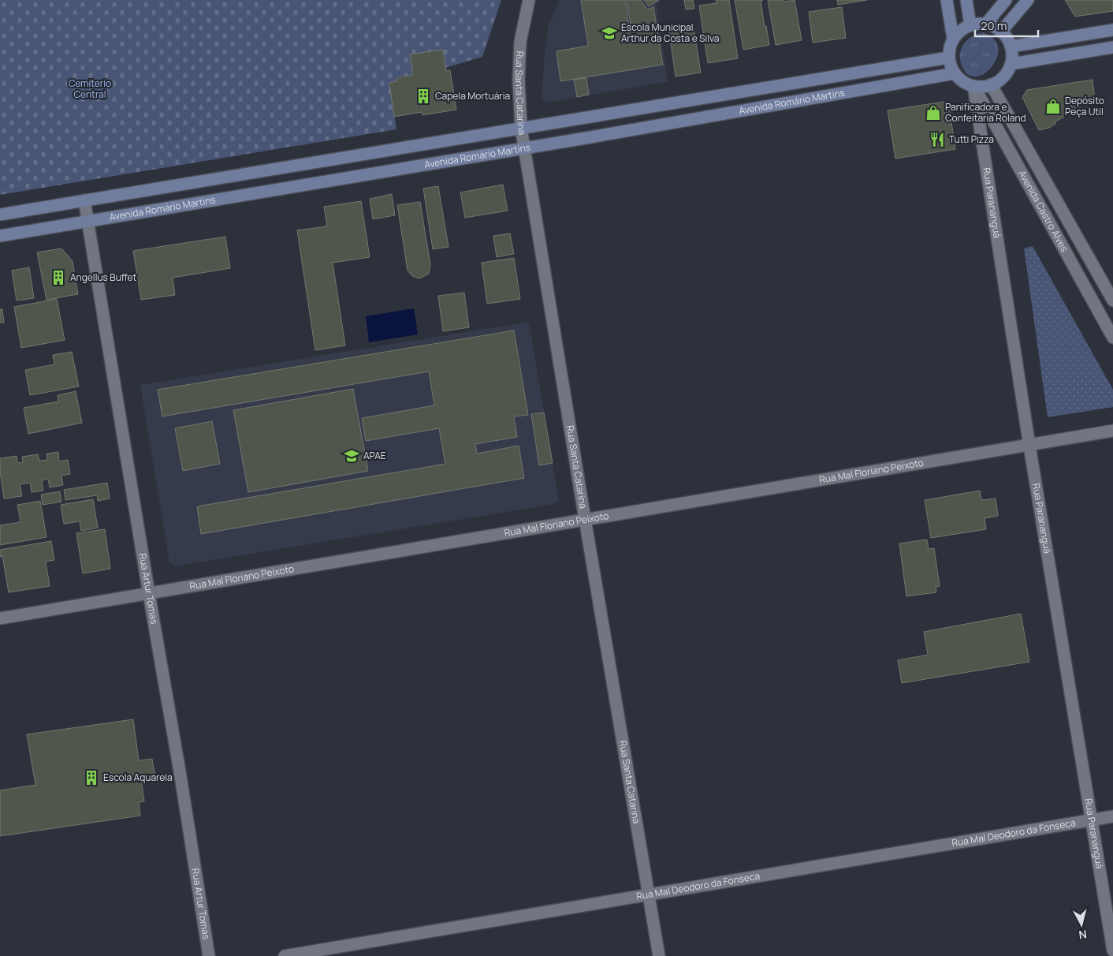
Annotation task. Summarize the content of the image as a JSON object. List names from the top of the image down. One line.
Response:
{"streets":{"main road":["Avenida Romário Martins"],"street":["Rua Santa Catarina","Rua Parananguá","Avenida Castro Alves","Rua Mal Floriano Peixoto","Rua Artur Tomas","Rua Mal Deodoro da Fonseca"]},"crossings":[["Rua Santa Catarina","Avenida Romário Martins"],["Rua Santa Catarina","Rua Mal Floriano Peixoto"],["Rua Santa Catarina","Rua Mal Deodoro da Fonseca"],["Avenida Romário Martins","Rua Parananguá"],["Avenida Romário Martins","Avenida Castro Alves"],["Avenida Romário Martins","Rua Artur Tomas"],["Rua Parananguá","Avenida Castro Alves"],["Rua Parananguá","Rua Mal Floriano Peixoto"],["Rua Parananguá","Rua Mal Deodoro da Fonseca"],["Rua Mal Floriano Peixoto","Rua Artur Tomas"]],"parks":["Cemiterio Central"],"places":{"school or university":["Escola Municipal Arthur da Costa e Silva","APAE"],"building":["Capela Mortuária","Angellus Buffet","Escola Aquarela"],"shop":["Depósito Peça Util","Panificadora e Confeitaria Roland"],"restaurant":["Tutti Pizza"]},"scale_bar":"20 m","north":"bottom"}
